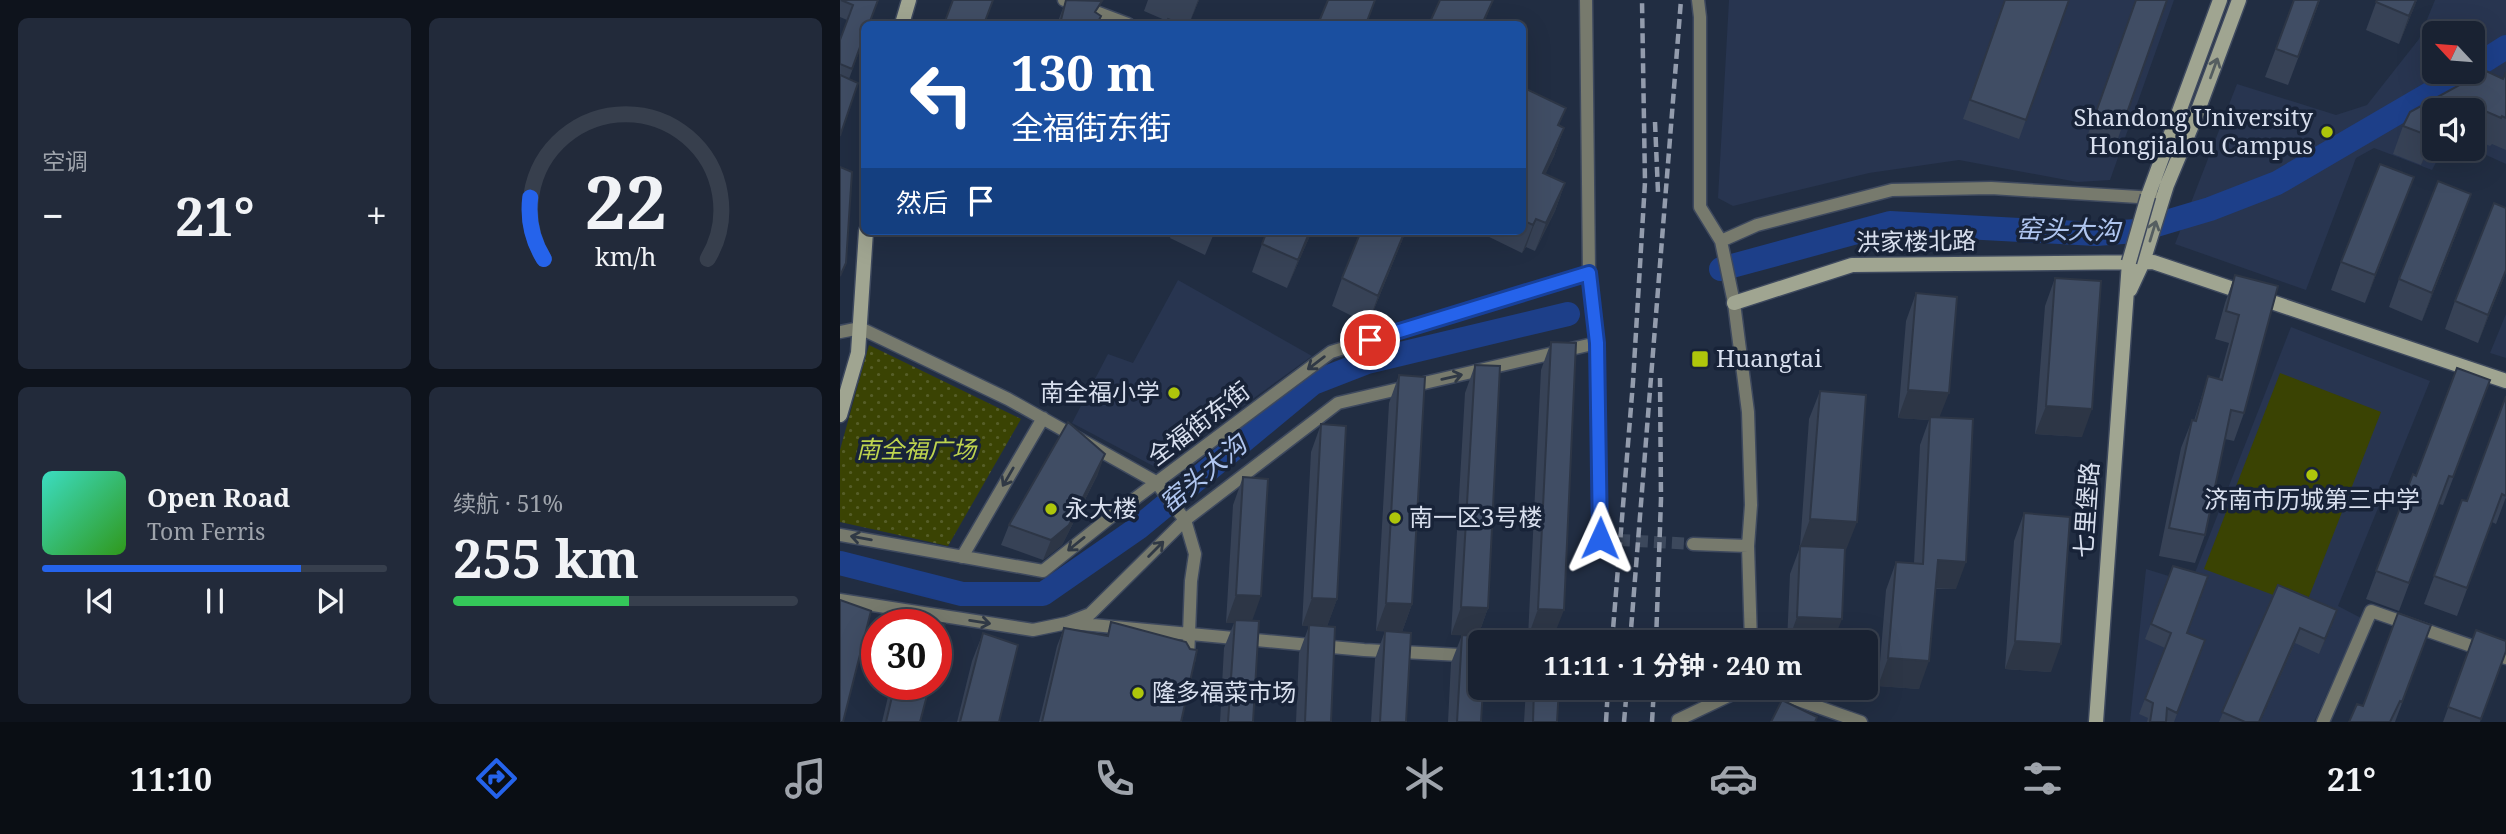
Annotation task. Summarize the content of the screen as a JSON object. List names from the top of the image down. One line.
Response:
{"streets":{"main road":["洪家楼北路","七里堡路"],"street":["全福街东街"]},"crossings":[["洪家楼北路","七里堡路"]],"water":["窑头大沟"],"parks":["南全福广场"],"places":{"other":["Shandong University Hongjialou Campus","南全福小学","济南市历城第三中学","永大楼","南一区3号楼","隆多福菜市场"],"transit":["Huangtai"]},"north":"top left","page":{"tile":["空调",["续航 · 51%","255 km"]],"turn":["130 m","全福街东街"],"then":"然后","heat":["−","21°","+"],"song":["Open Road","Tom Ferris"],"limit":"30","trip":"11:11 · 1 分钟 · 240 m","tabs":["11:10","21°"],"gauge":["22","km/h"]}}
